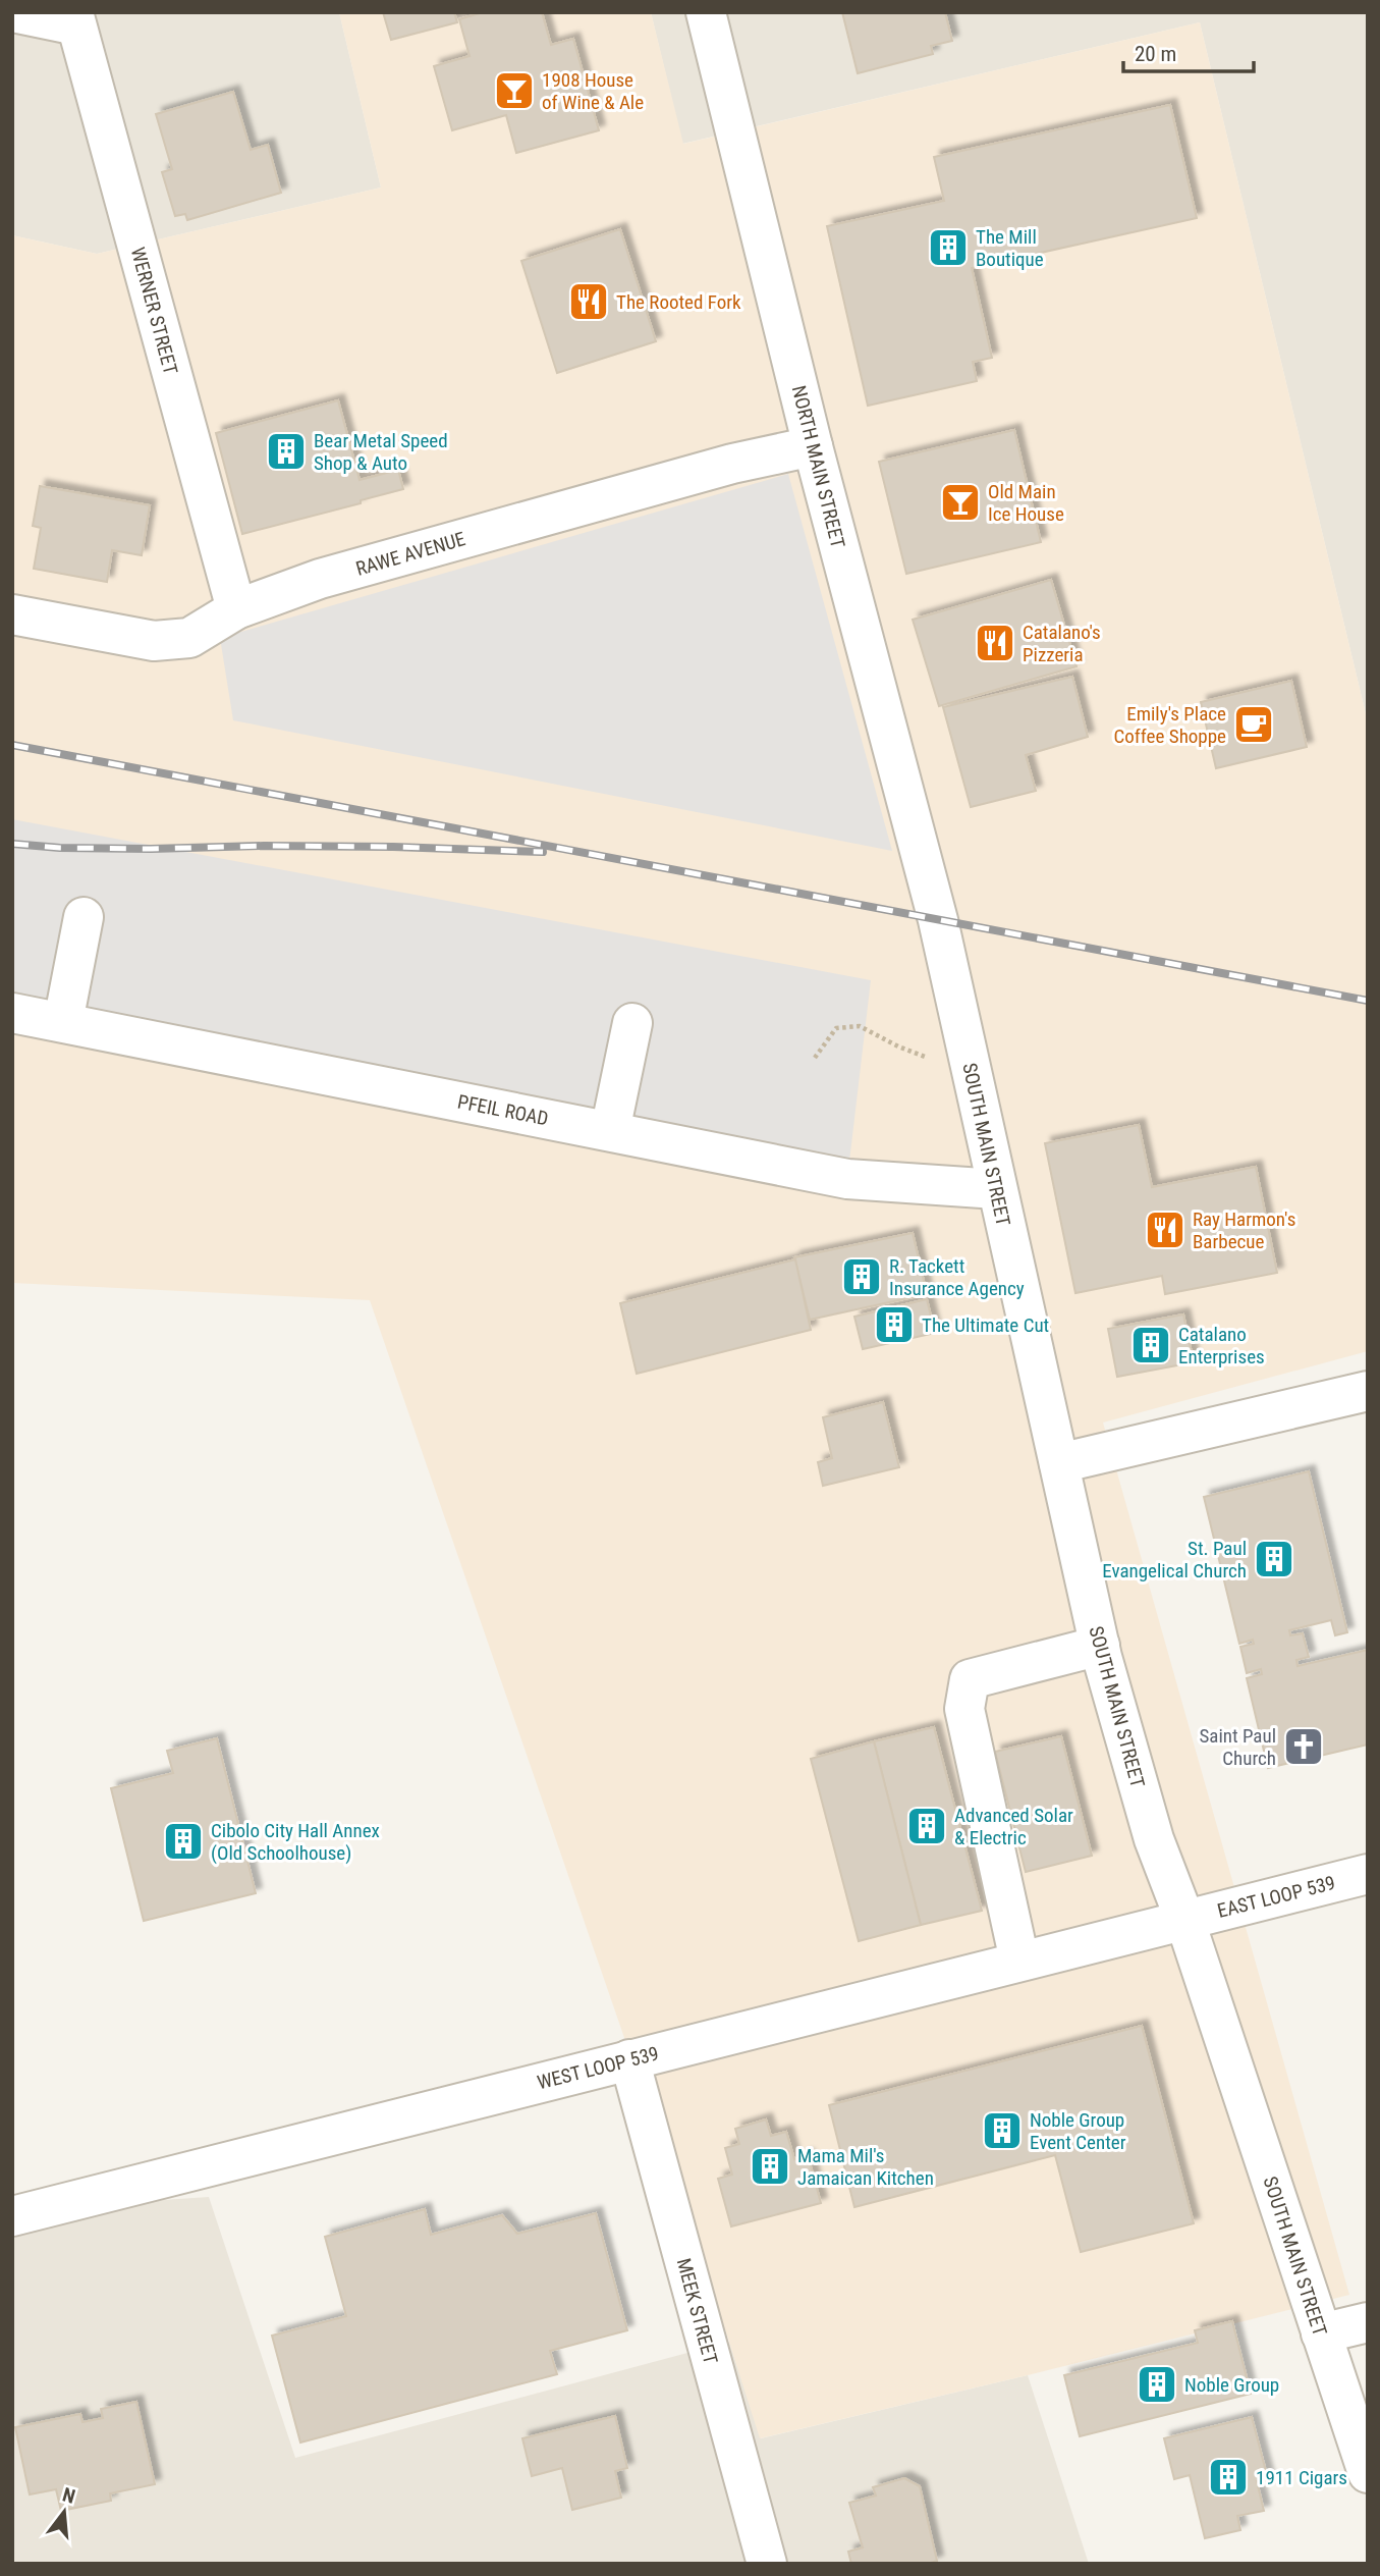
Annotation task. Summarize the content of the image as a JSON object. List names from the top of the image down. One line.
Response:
{"streets":{"street":["WERNER STREET","NORTH MAIN STREET","RAWE AVENUE","PFEIL ROAD","SOUTH MAIN STREET","EAST LOOP 539","WEST LOOP 539","MEEK STREET"]},"crossings":[["WERNER STREET","RAWE AVENUE"],["NORTH MAIN STREET","RAWE AVENUE"],["NORTH MAIN STREET","SOUTH MAIN STREET"],["PFEIL ROAD","SOUTH MAIN STREET"],["SOUTH MAIN STREET","EAST LOOP 539"],["SOUTH MAIN STREET","WEST LOOP 539"],["EAST LOOP 539","WEST LOOP 539"],["WEST LOOP 539","MEEK STREET"]],"places":{"bar":["1908 House of Wine & Ale","Old Main Ice House"],"building":["The Mill Boutique","Bear Metal Speed Shop & Auto","R. Tackett Insurance Agency","The Ultimate Cut","Catalano Enterprises","St. Paul Evangelical Church","Advanced Solar & Electric","Cibolo City Hall Annex (Old Schoolhouse)","Noble Group Event Center","Mama Mil's Jamaican Kitchen","Noble Group","1911 Cigars"],"restaurant":["The Rooted Fork","Catalano's Pizzeria","Ray Harmon's Barbecue"],"cafe":["Emily's Place Coffee Shoppe"],"church":["Saint Paul Church"]},"scale_bar":"20 m","north":"top"}
